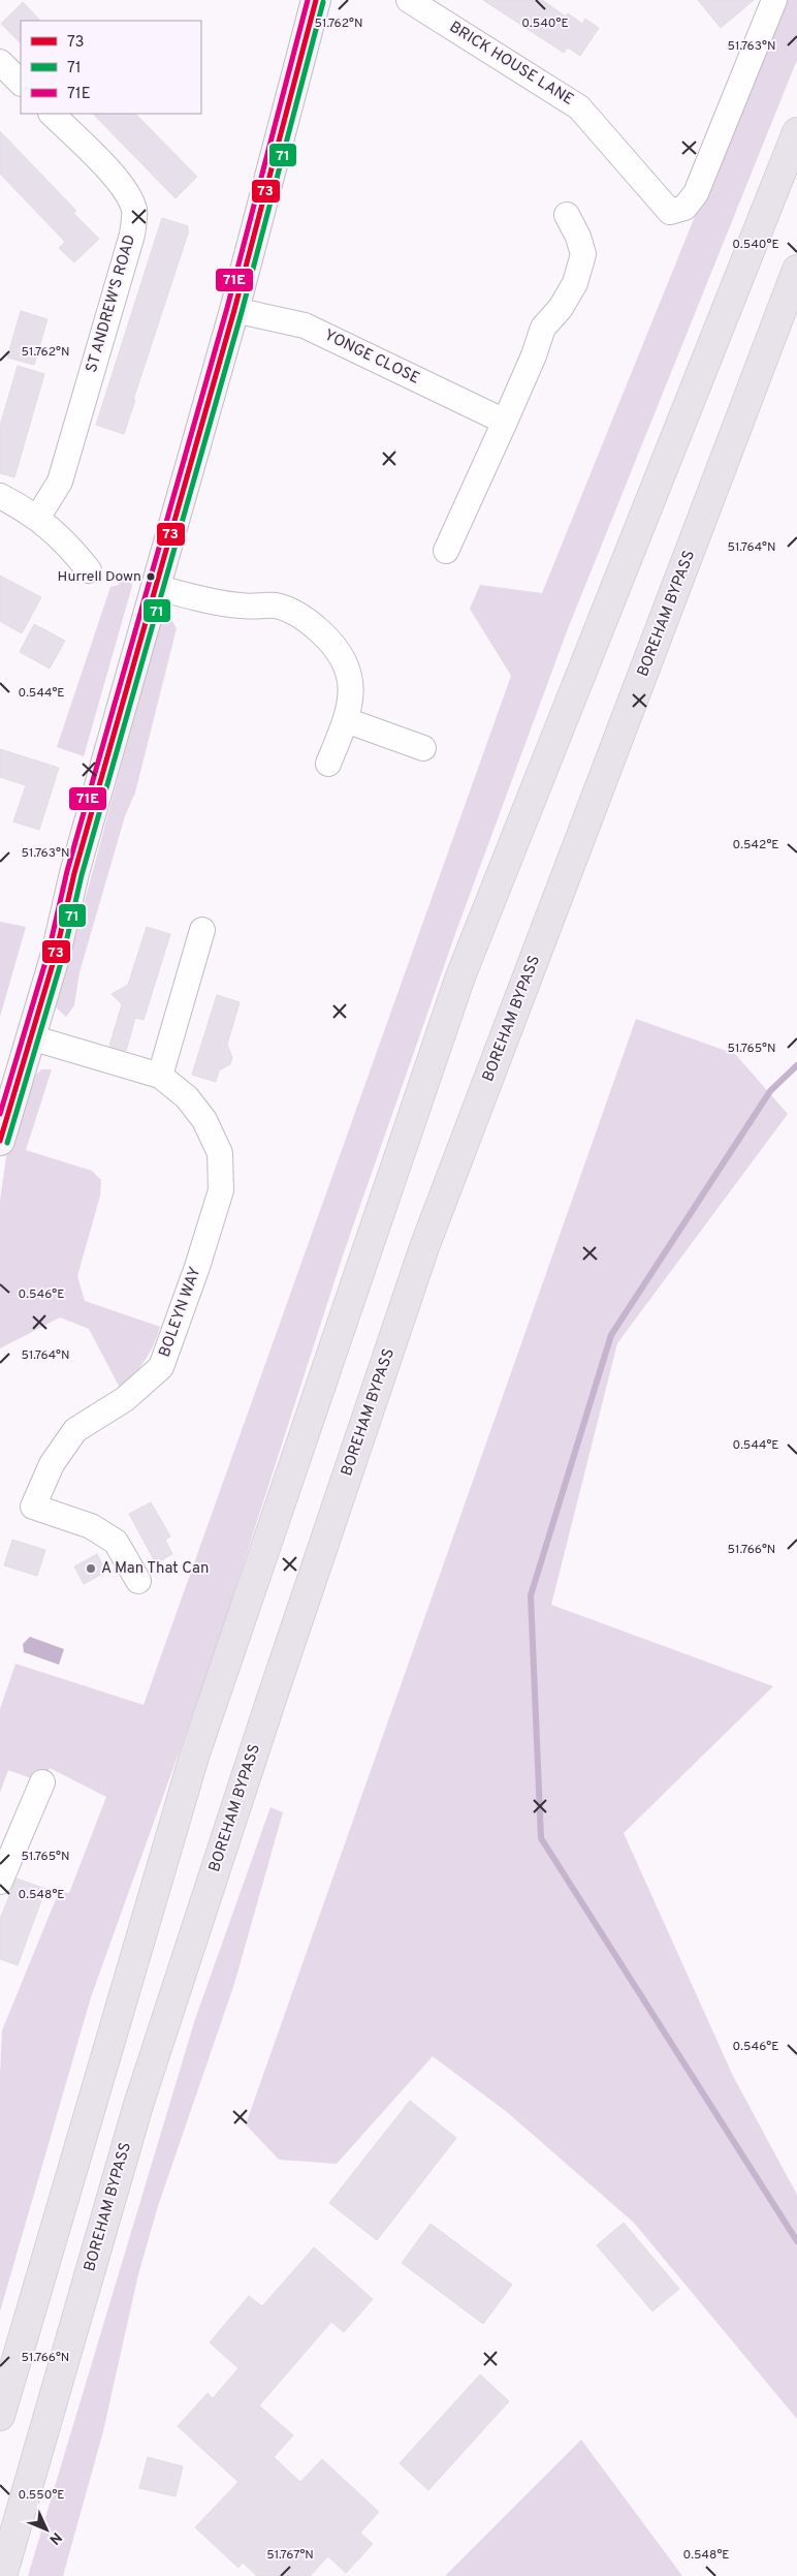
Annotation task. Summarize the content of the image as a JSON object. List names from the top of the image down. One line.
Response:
{"streets":{"highway":["BOREHAM BYPASS"],"street":["BRICK HOUSE LANE","ST ANDREW'S ROAD","YONGE CLOSE","BOLEYN WAY"]},"places":["Hurrell Down","A Man That Can"],"lines":["transit line 73","transit line 71E","transit line 71"],"legend":["73","71","71E"],"north":"bottom right","coordinates":["0.540°E","51.762°N","51.763°N","51.764°N","0.544°E","0.542°E","51.765°N","0.546°E","51.766°N","0.548°E","0.550°E","51.767°N"]}
